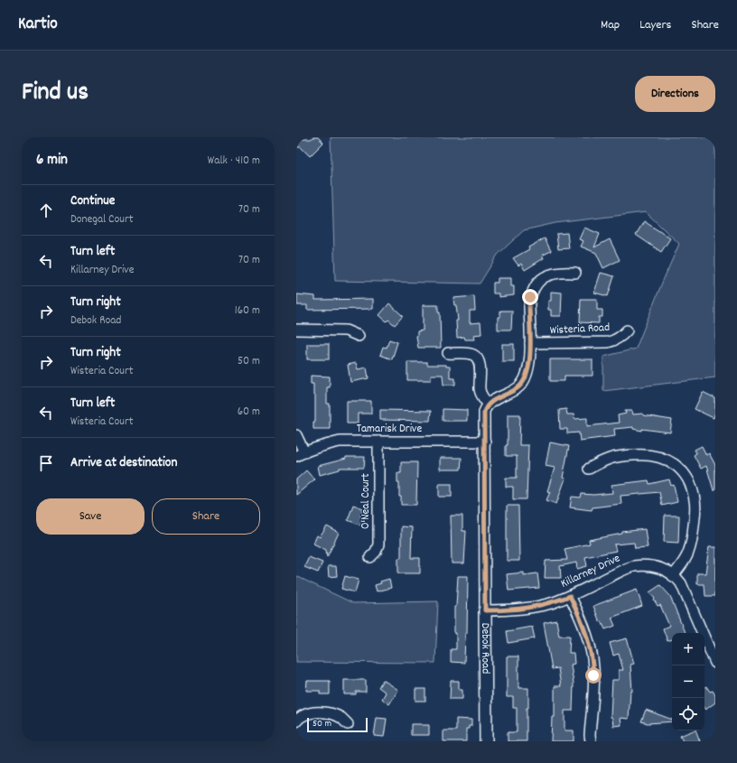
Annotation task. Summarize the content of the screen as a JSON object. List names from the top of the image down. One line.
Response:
{"streets":{"street":["Wisteria Road","Tamarisk Drive","O'Neal Court","Killarney Drive","Debok Road"]},"crossings":[["Tamarisk Drive","O'Neal Court"],["Tamarisk Drive","Debok Road"],["Killarney Drive","Debok Road"]],"scale_bar":"50 m","page":{"header":"Kartio","nav":["Map","Layers","Share"],"title":"Find us","buttons":["Directions",["Save","Share"]],"heading":["6 min","Walk · 410 m"],"list":[["Continue","Donegal Court","70 m"],["Turn left","Killarney Drive","70 m"],["Turn right","Debok Road","160 m"],["Turn right","Wisteria Court","50 m"],["Turn left","Wisteria Court","60 m"],"Arrive at destination"],"map_buttons":["+","−"],"scale":"50 m"}}
